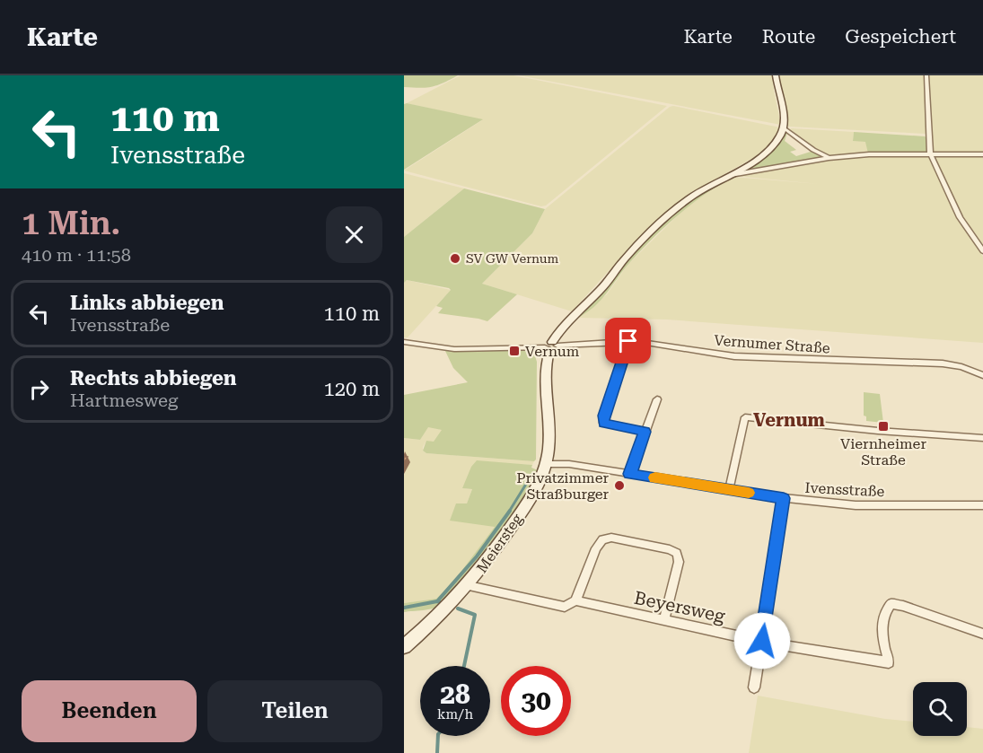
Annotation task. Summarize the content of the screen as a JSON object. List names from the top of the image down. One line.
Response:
{"streets":{"street":["Vernumer Straße","Ivensstraße","Meiersteg","Beyersweg"]},"crossings":[["Vernumer Straße","Meiersteg"],["Ivensstraße","Meiersteg"],["Meiersteg","Beyersweg"]],"districts":["Vernum"],"places":{"other":["SV GW Vernum","Privatzimmer Straßburger"],"transit":["Vernum","Viernheimer Straße"]},"page":{"header":"Karte","nav":["Karte","Route","Gespeichert"],"turn":["110 m","Ivensstraße"],"heading":["1 Min.","410 m · 11:58"],"list":[{"name":"Links abbiegen","note":"Ivensstraße","value":"110 m"},{"name":"Rechts abbiegen","note":"Hartmesweg","value":"120 m"}],"speed":"28 km/h","limit":"30","buttons":["Beenden","Teilen"]}}
